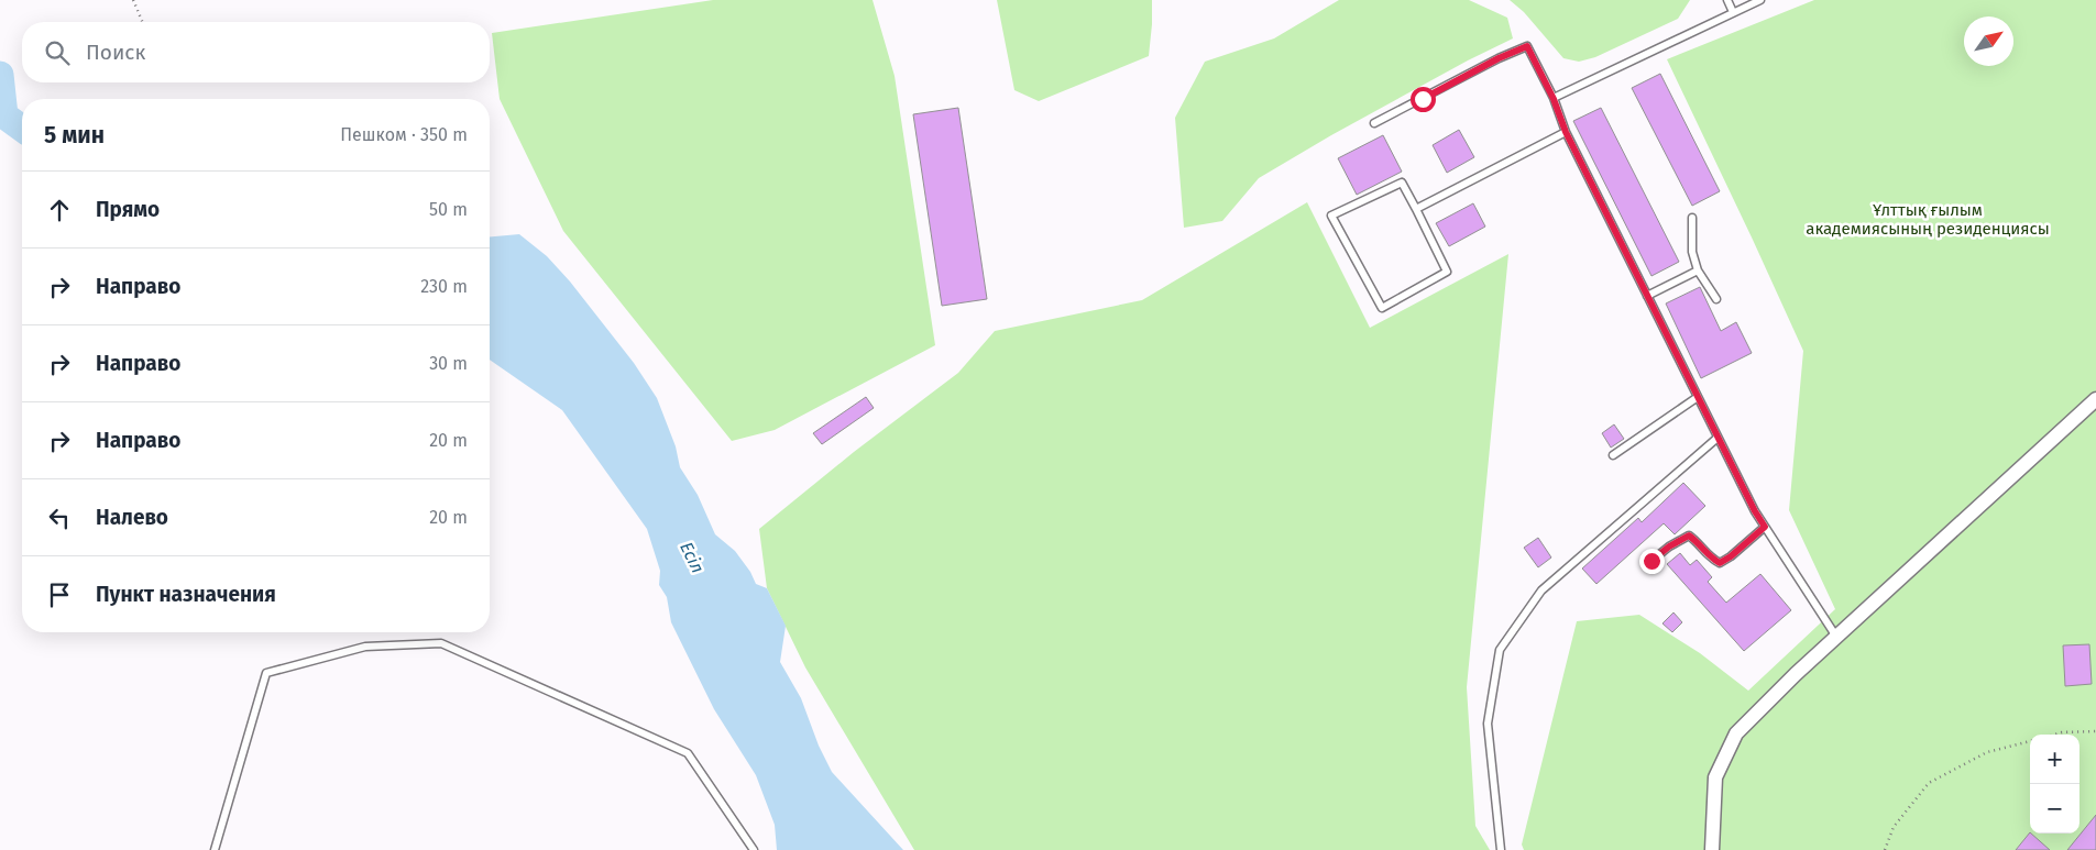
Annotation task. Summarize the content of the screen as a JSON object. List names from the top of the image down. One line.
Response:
{"water":["Есіл"],"parks":["Ұлттық ғылым академиясының резиденциясы"],"north":"top right","page":{"search":"Поиск","heading":["5 мин","Пешком · 350 m"],"list":[["Прямо","50 m"],["Направо","230 m"],["Направо","30 m"],["Направо","20 m"],["Налево","20 m"],"Пункт назначения"],"map_buttons":["+","−"]}}
